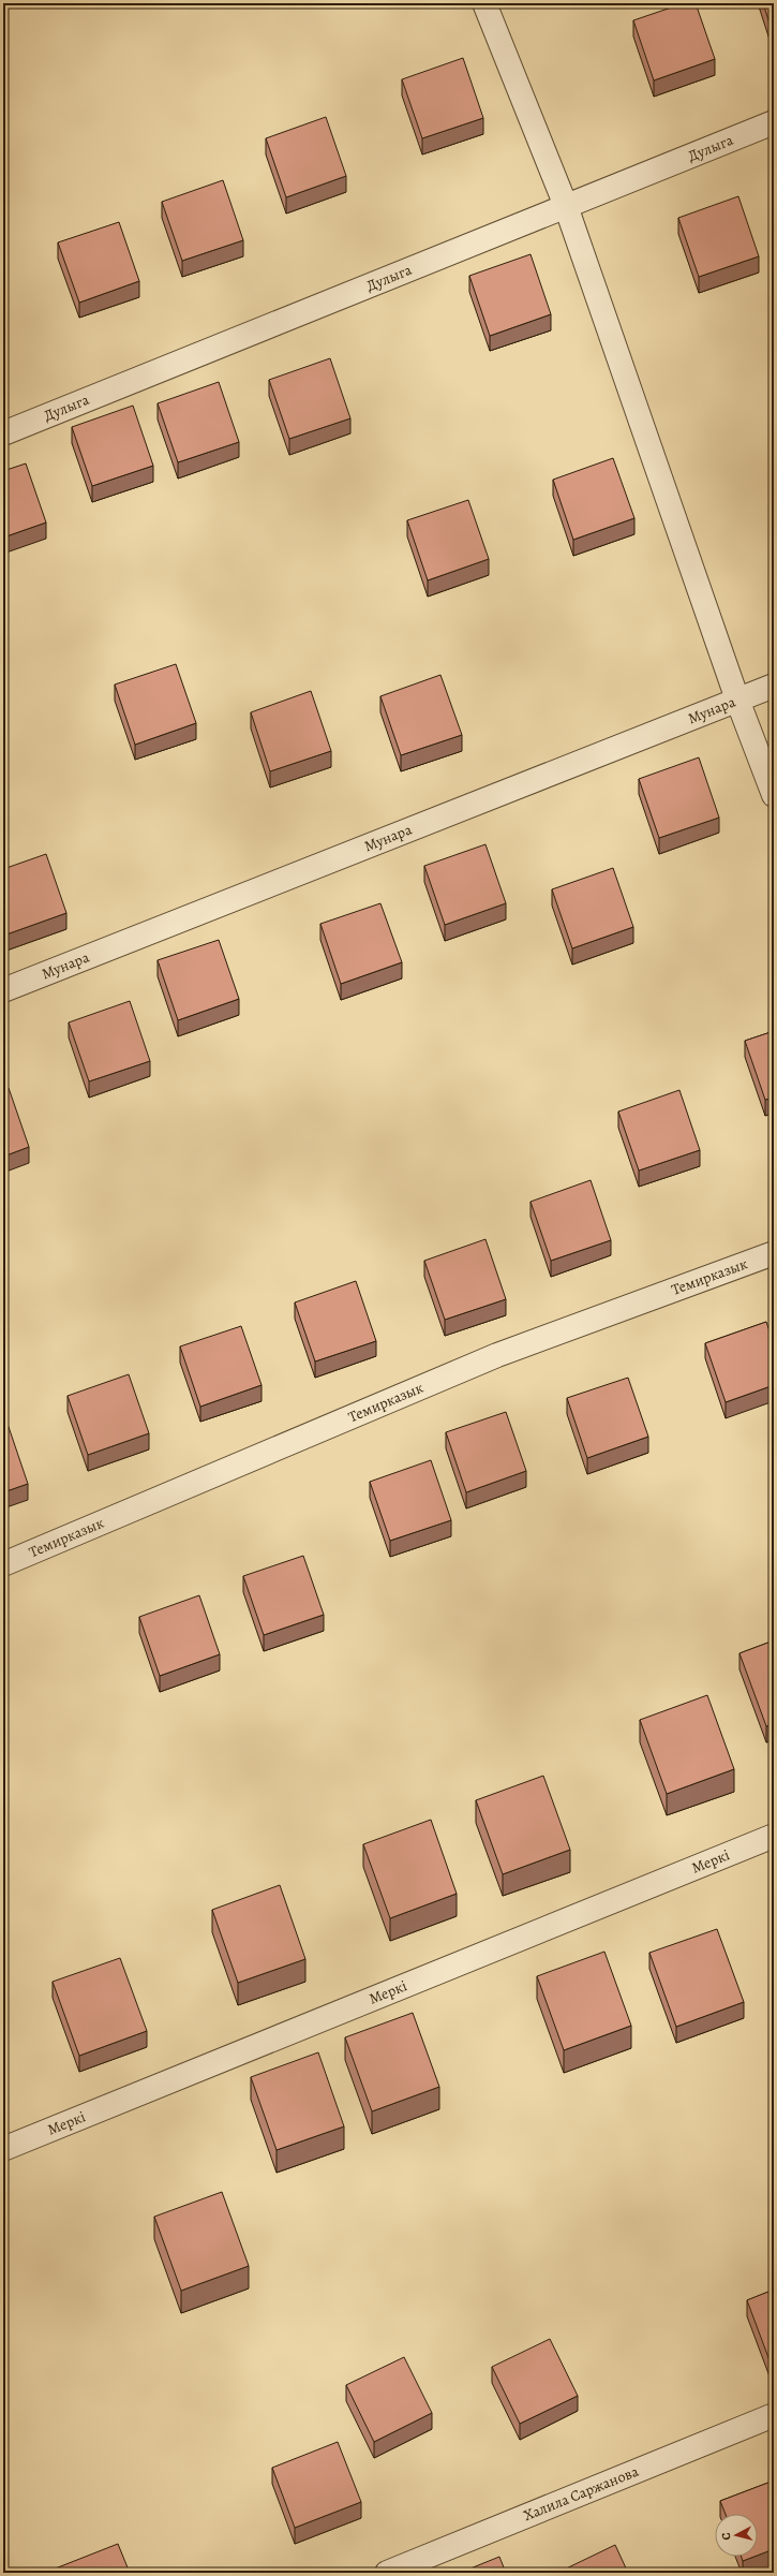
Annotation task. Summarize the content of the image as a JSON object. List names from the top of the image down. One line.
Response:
{"streets":{"street":["Дулыга","Мунара","Темирказык","Меркі","Халила Саржанова"]},"north":"left"}
